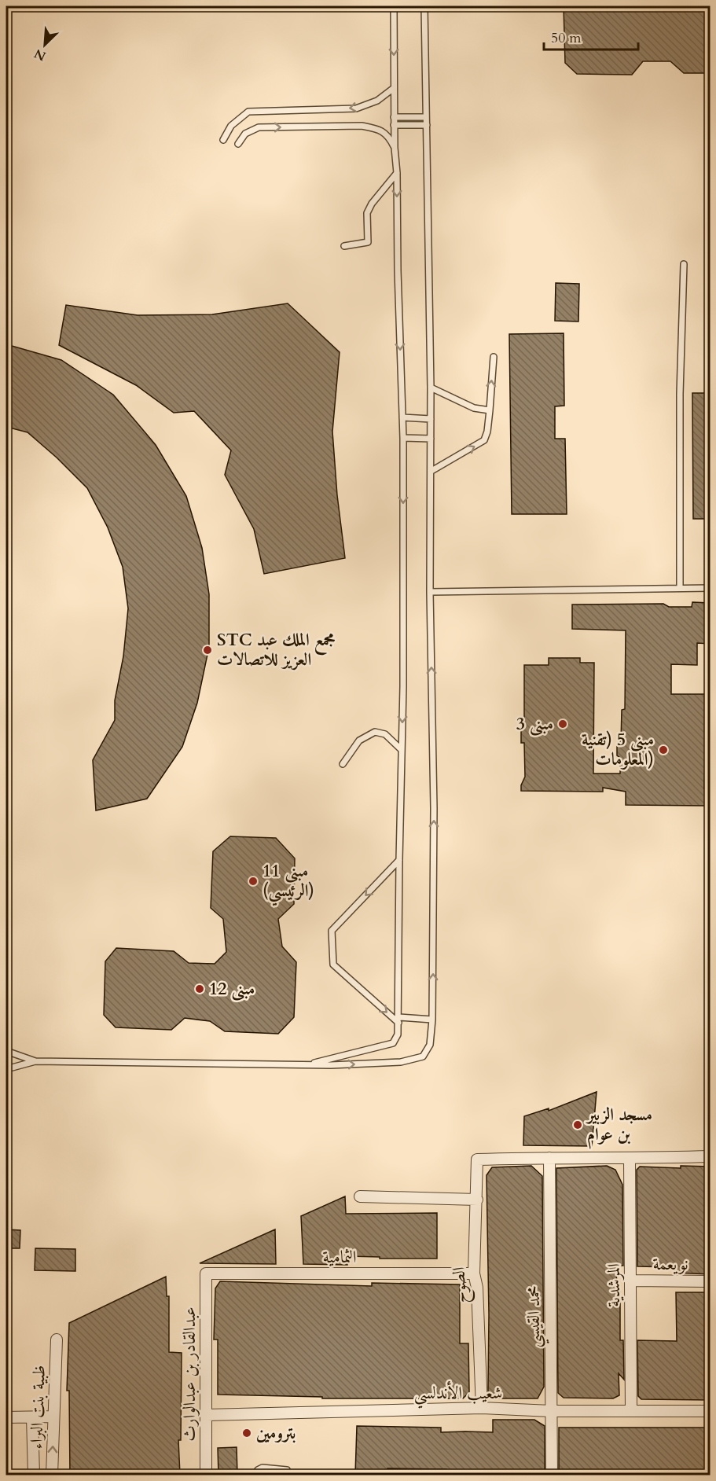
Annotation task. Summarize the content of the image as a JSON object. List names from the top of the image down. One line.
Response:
{"streets":{"street":["الثمامية","نويعمة","الصوح","المرشدية","محمد القيسي","عبدالقادر بن عبدالوارث","شعيب الأندلسي","ظبية بنت البراء"]},"crossings":[["الثمامية","الصوح"],["الثمامية","عبدالقادر بن عبدالوارث"],["نويعمة","المرشدية"],["الصوح","محمد القيسي"],["الصوح","شعيب الأندلسي"],["المرشدية","شعيب الأندلسي"],["محمد القيسي","شعيب الأندلسي"],["عبدالقادر بن عبدالوارث","شعيب الأندلسي"]],"places":["STC مجمع الملك عبد العزيز للاتصالات","مبنى 3","مبنى 5 (تقنية المعلومات)","مبنى 11 (الرئيسي)","مبنى 12","مسجد الزبير بن عوام","بترومين"],"scale_bar":"50 m","north":"bottom left"}
